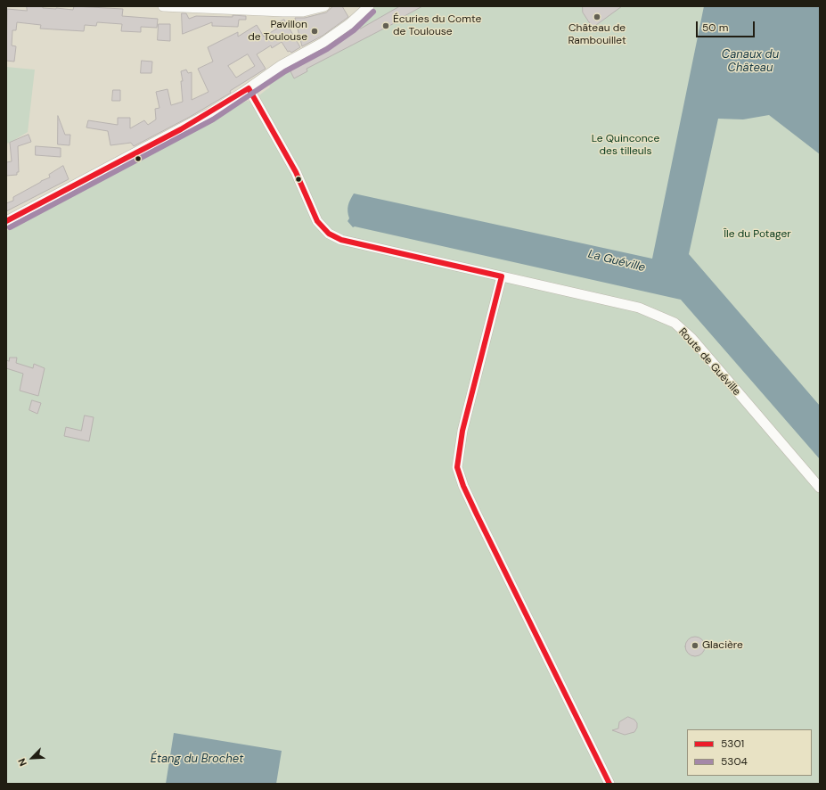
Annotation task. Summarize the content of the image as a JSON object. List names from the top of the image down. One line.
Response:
{"streets":{"street":["Route de Guéville"]},"water":["Canaux du Château","La Guéville","Étang du Brochet"],"parks":["Le Quinconce des tilleuls","Île du Potager"],"places":["Château de Rambouillet","Écuries du Comte de Toulouse","Pavillon de Toulouse","Glacière"],"lines":["transit line 5304","transit line 5301"],"legend":["5301","5304"],"scale_bar":"50 m","north":"bottom left"}
